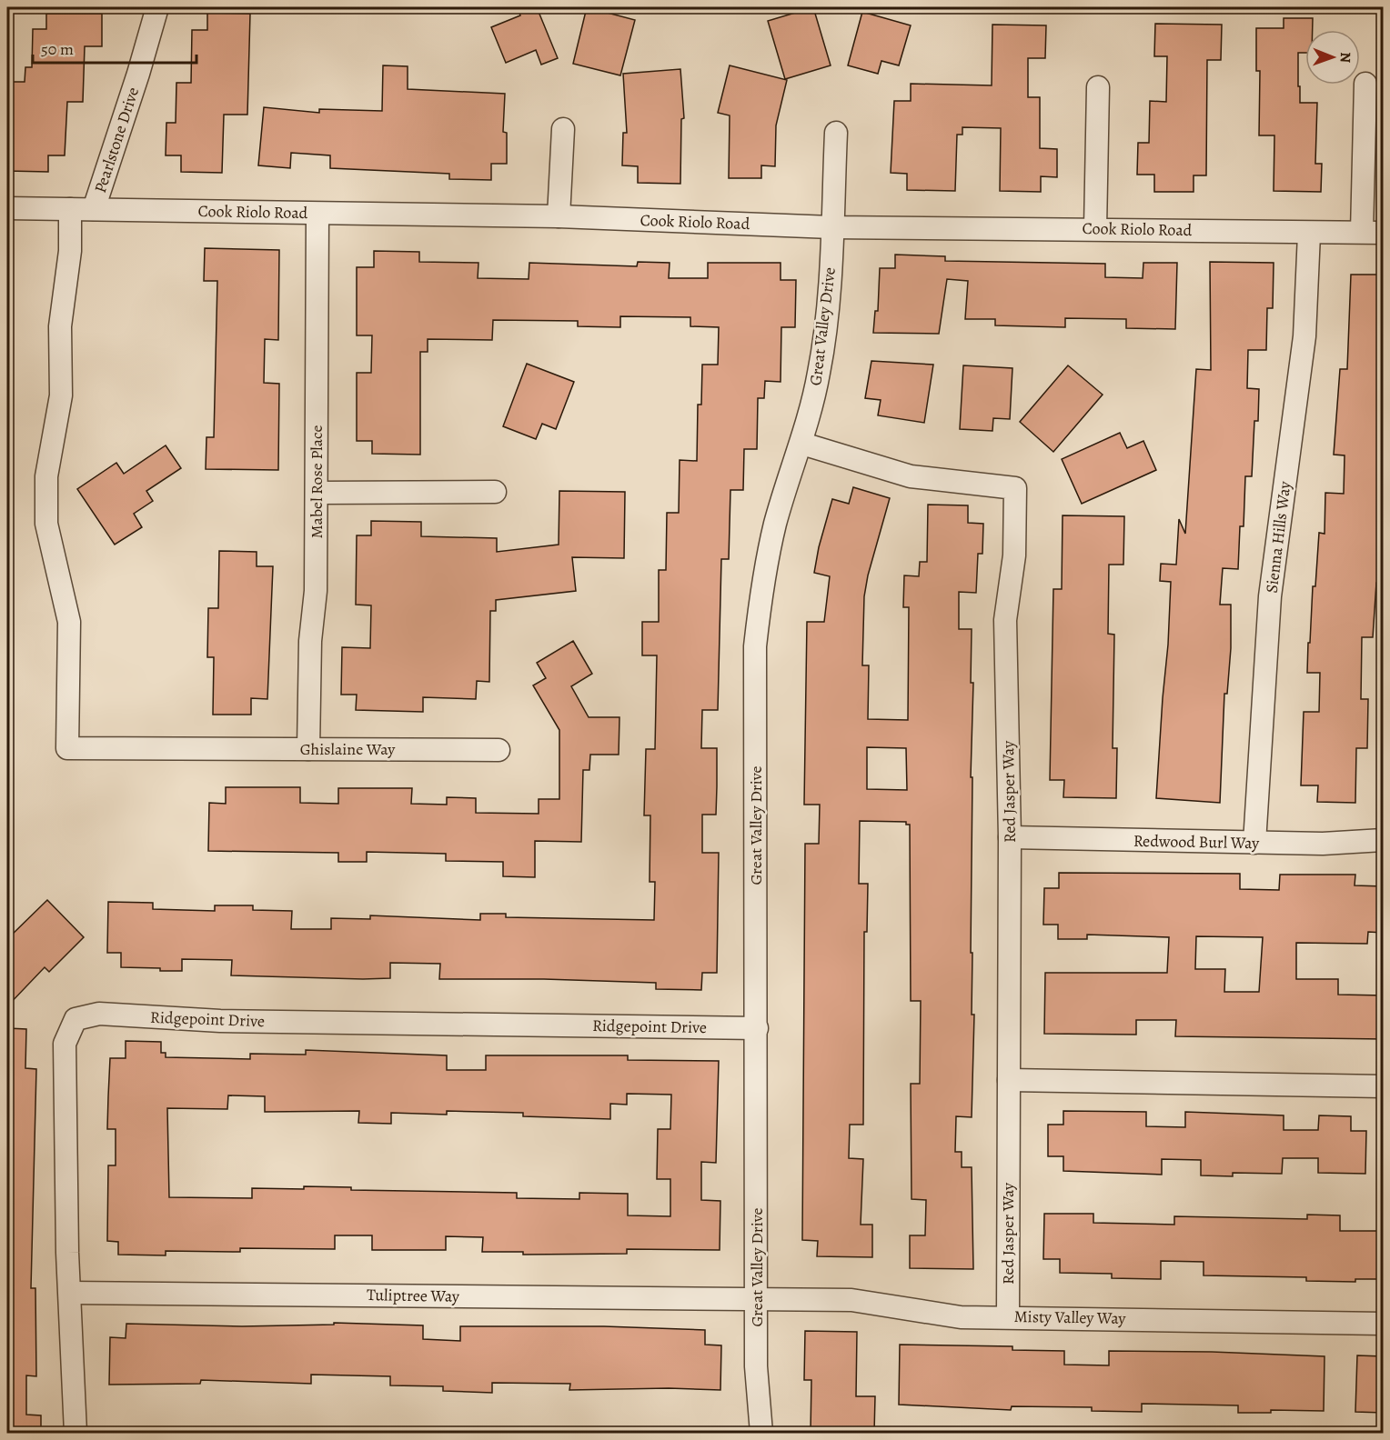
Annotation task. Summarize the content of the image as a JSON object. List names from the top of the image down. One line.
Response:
{"streets":{"street":["Pearlstone Drive","Cook Riolo Road","Great Valley Drive","Mabel Rose Place","Sienna Hills Way","Ghislaine Way","Red Jasper Way","Redwood Burl Way","Ridgepoint Drive","Tuliptree Way","Misty Valley Way"]},"crossings":[["Pearlstone Drive","Cook Riolo Road"],["Cook Riolo Road","Great Valley Drive"],["Cook Riolo Road","Mabel Rose Place"],["Cook Riolo Road","Sienna Hills Way"],["Cook Riolo Road","Ghislaine Way"],["Great Valley Drive","Red Jasper Way"],["Great Valley Drive","Ridgepoint Drive"],["Great Valley Drive","Tuliptree Way"],["Great Valley Drive","Misty Valley Way"],["Mabel Rose Place","Ghislaine Way"],["Sienna Hills Way","Redwood Burl Way"],["Red Jasper Way","Redwood Burl Way"],["Red Jasper Way","Misty Valley Way"],["Ridgepoint Drive","Tuliptree Way"],["Tuliptree Way","Misty Valley Way"]],"scale_bar":"50 m","north":"right"}
